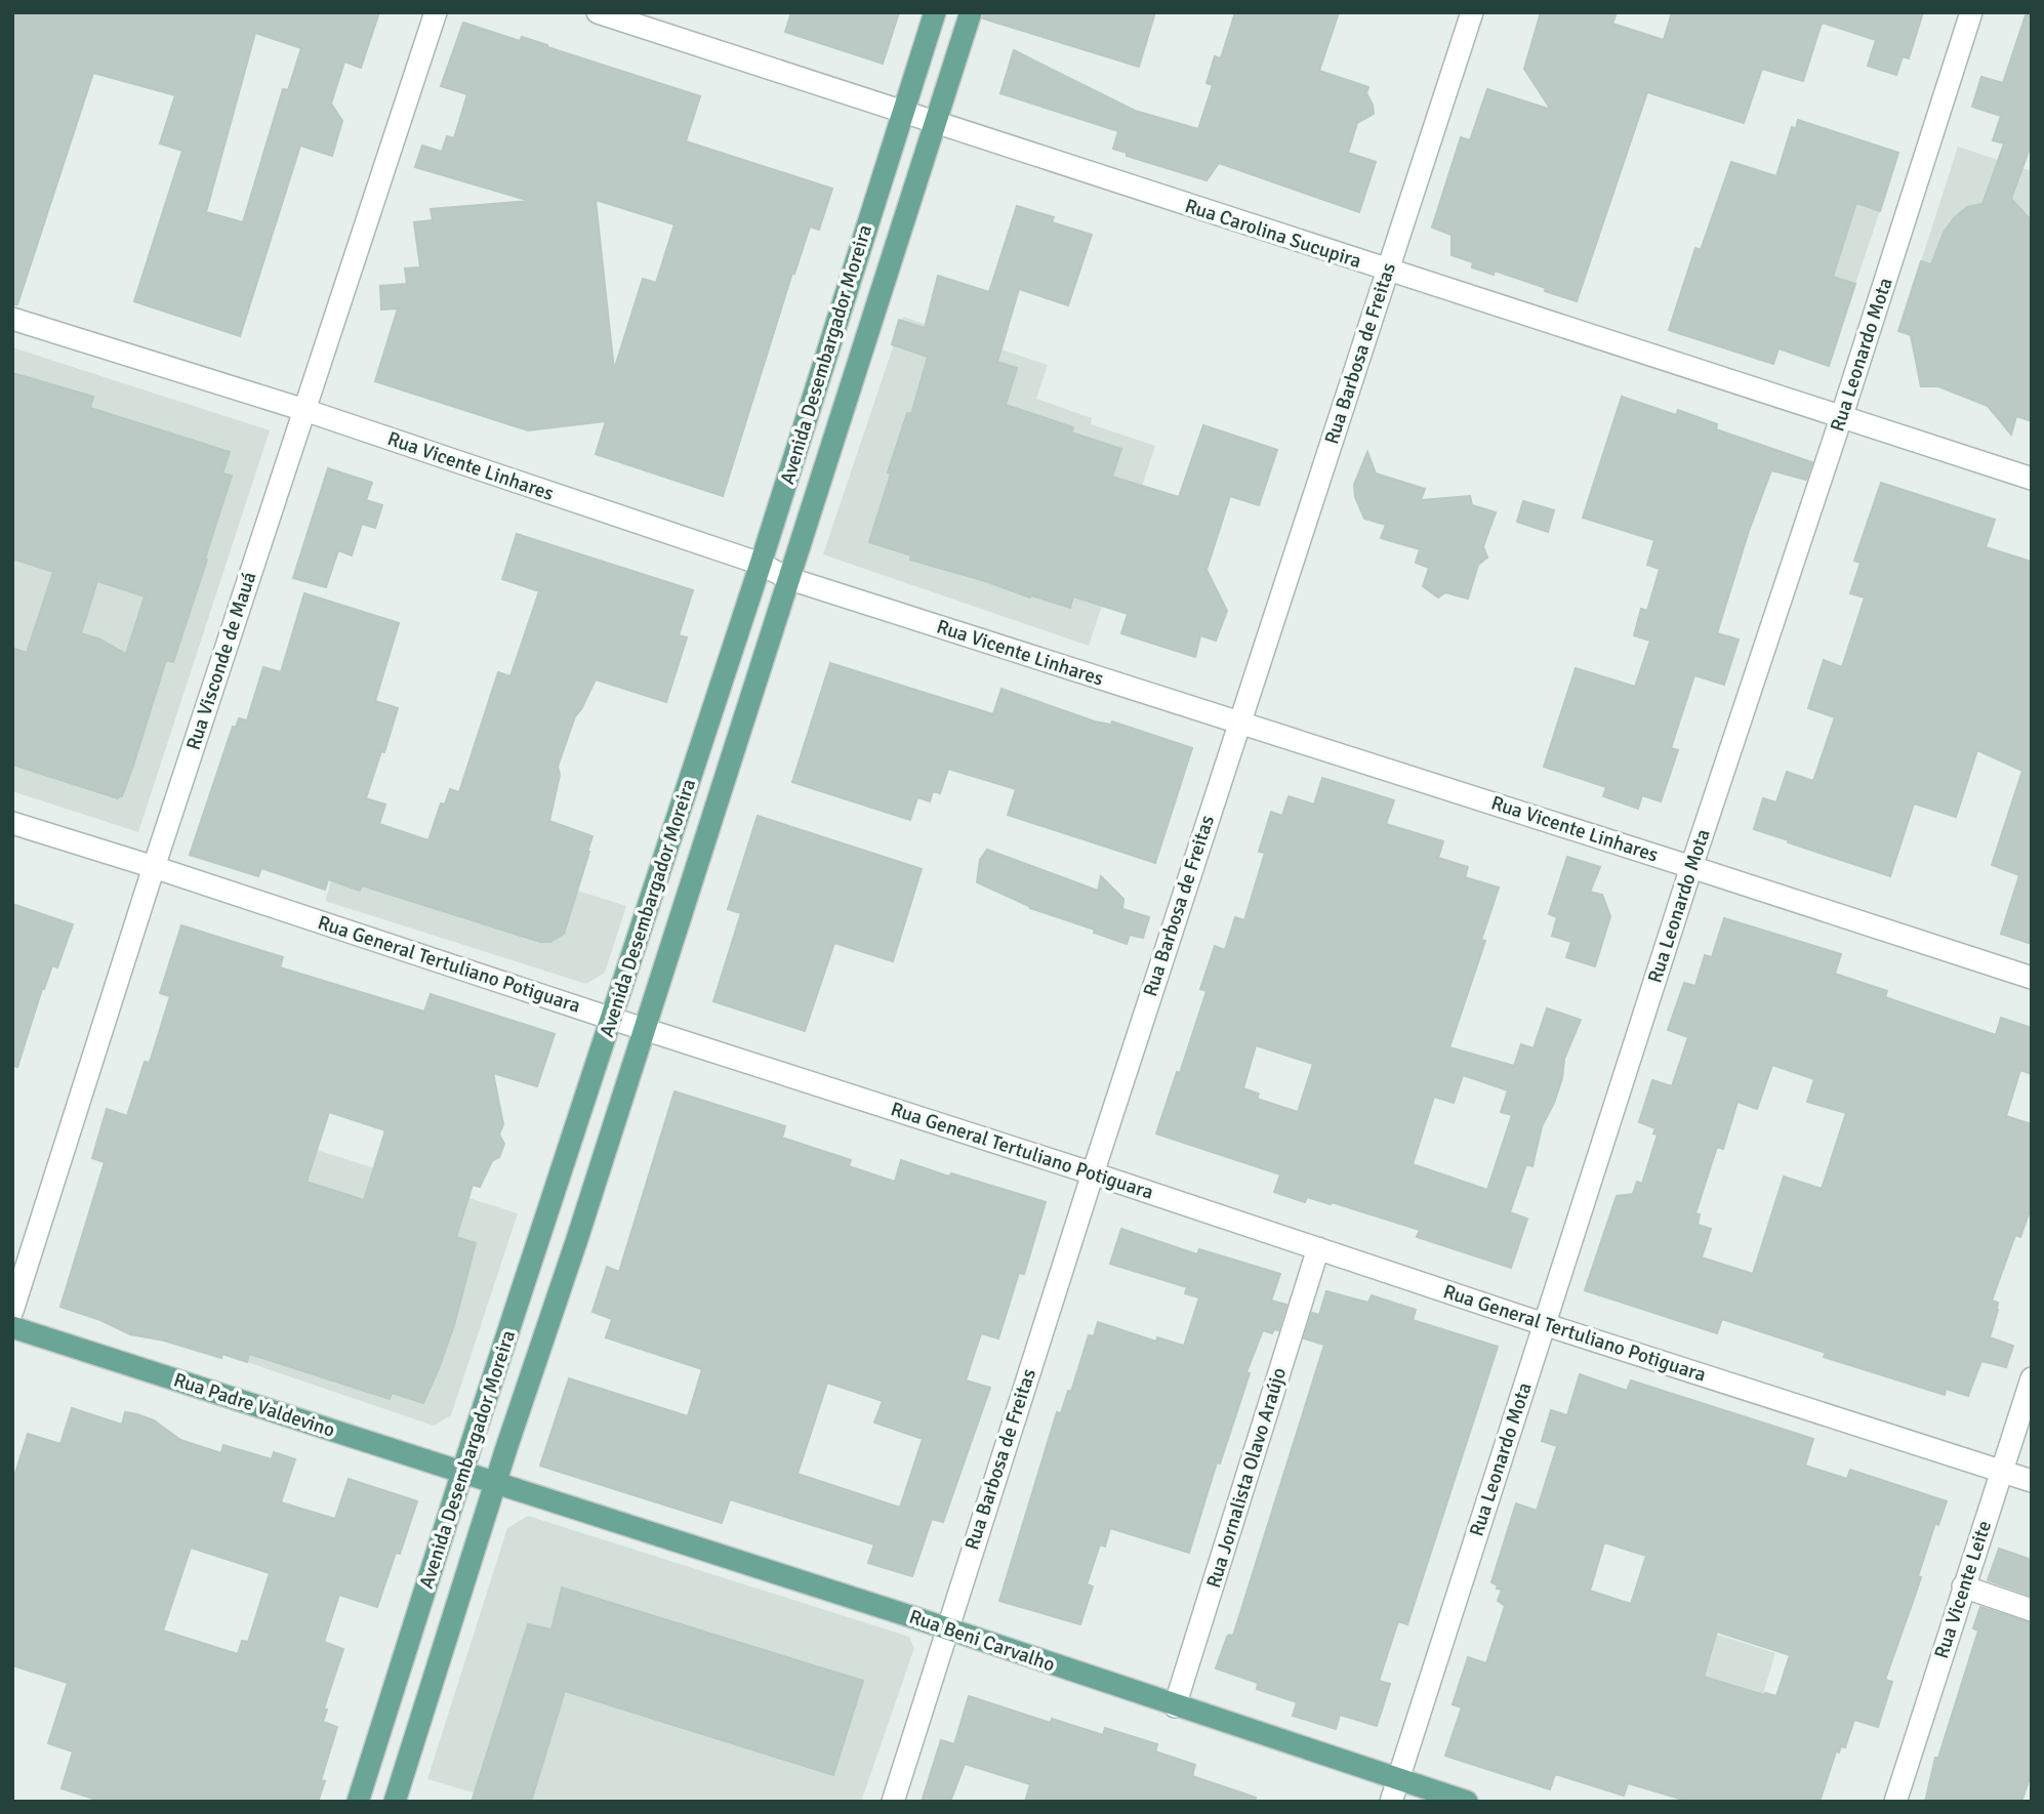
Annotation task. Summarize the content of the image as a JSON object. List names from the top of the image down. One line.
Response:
{"streets":{"main road":["Avenida Desembargador Moreira","Rua Padre Valdevino","Rua Beni Carvalho"],"street":["Rua Carolina Sucupira","Rua Barbosa de Freitas","Rua Leonardo Mota","Rua Vicente Linhares","Rua Visconde de Mauá","Rua General Tertuliano Potiguara","Rua Jornalista Olavo Araújo","Rua Vicente Leite"]},"crossings":[["Rua Carolina Sucupira","Rua Barbosa de Freitas"],["Rua Carolina Sucupira","Avenida Desembargador Moreira"],["Rua Carolina Sucupira","Rua Leonardo Mota"],["Rua Barbosa de Freitas","Rua Vicente Linhares"],["Rua Barbosa de Freitas","Rua General Tertuliano Potiguara"],["Rua Barbosa de Freitas","Rua Beni Carvalho"],["Avenida Desembargador Moreira","Rua Vicente Linhares"],["Avenida Desembargador Moreira","Rua General Tertuliano Potiguara"],["Avenida Desembargador Moreira","Rua Padre Valdevino"],["Avenida Desembargador Moreira","Rua Beni Carvalho"],["Rua Leonardo Mota","Rua Vicente Linhares"],["Rua Leonardo Mota","Rua General Tertuliano Potiguara"],["Rua Leonardo Mota","Rua Beni Carvalho"],["Rua Vicente Linhares","Rua Visconde de Mauá"],["Rua Visconde de Mauá","Rua General Tertuliano Potiguara"],["Rua General Tertuliano Potiguara","Rua Jornalista Olavo Araújo"],["Rua General Tertuliano Potiguara","Rua Vicente Leite"],["Rua Padre Valdevino","Rua Beni Carvalho"],["Rua Jornalista Olavo Araújo","Rua Beni Carvalho"]]}
